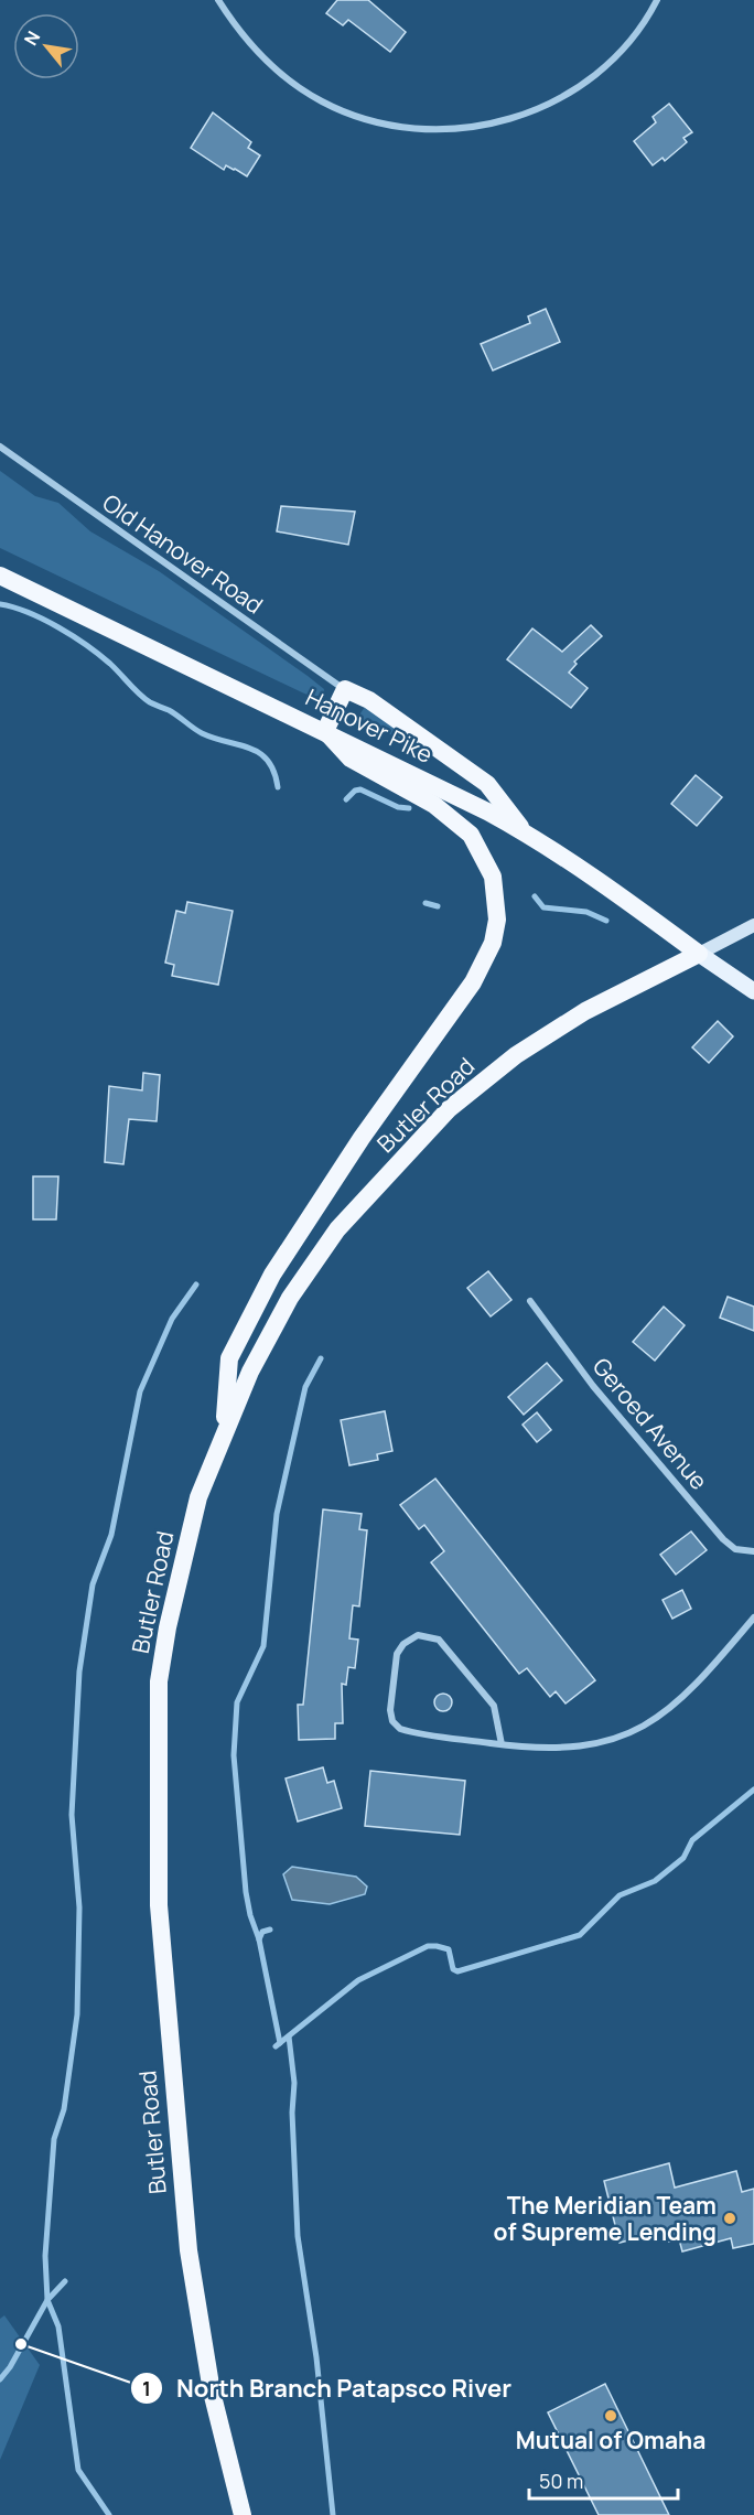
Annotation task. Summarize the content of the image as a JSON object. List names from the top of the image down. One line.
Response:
{"streets":{"highway":["Hanover Pike","Butler Road"],"street":["Old Hanover Road","Geroed Avenue"]},"crossings":[["Hanover Pike","Butler Road"]],"places":["The Meridian Team of Supreme Lending","North Branch Patapsco River","Mutual of Omaha"],"scale_bar":"50 m","north":"top left"}
